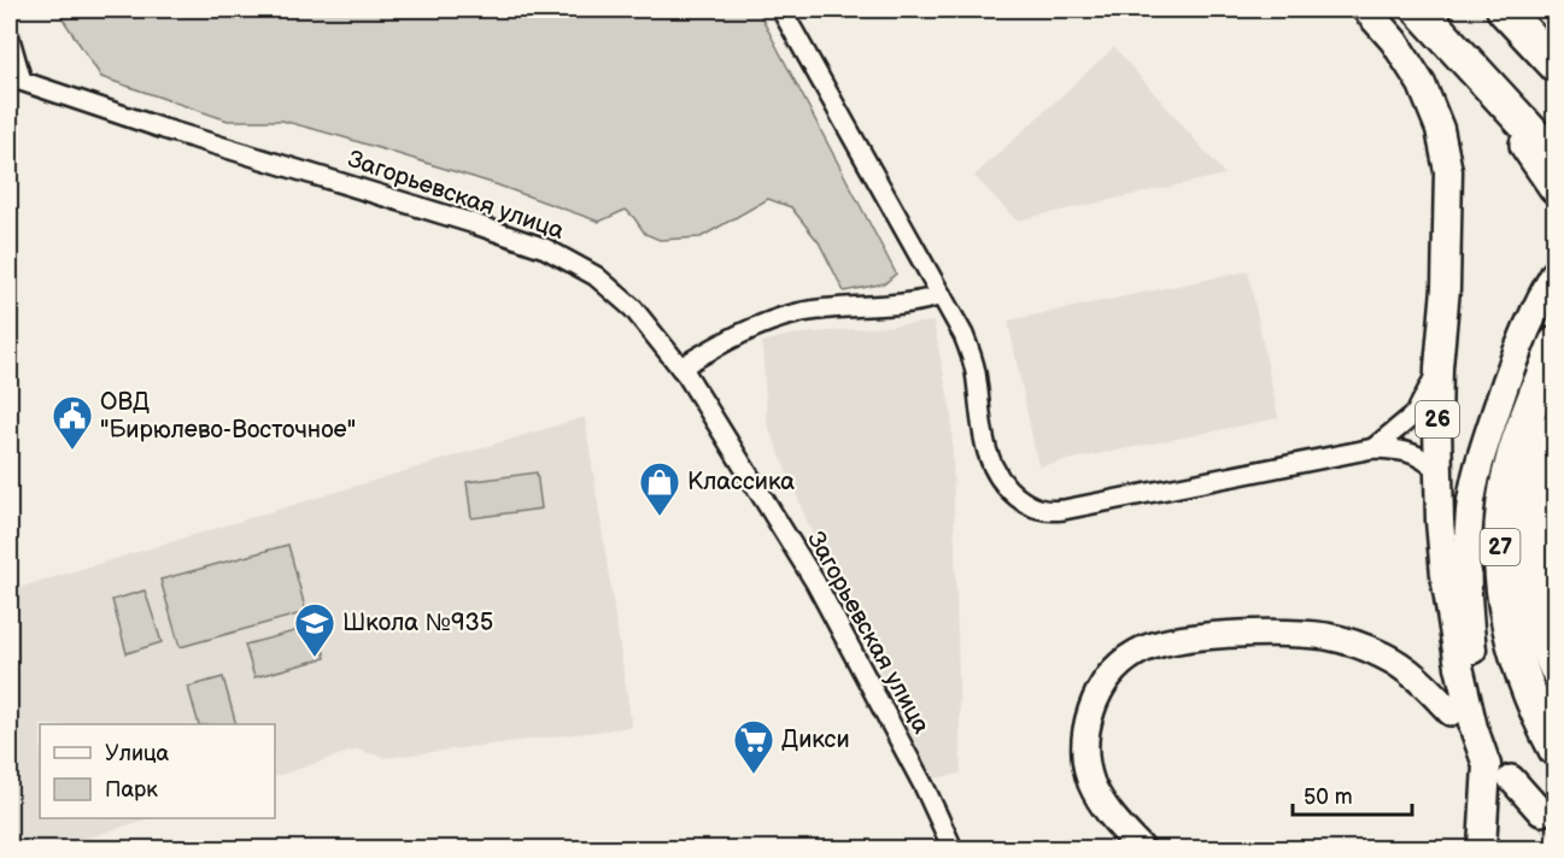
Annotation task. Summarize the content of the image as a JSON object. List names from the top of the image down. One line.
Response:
{"streets":{"highway":["27"],"main road":["26"],"street":["Загорьевская улица"]},"places":{"public building":["ОВД \"Бирюлево-Восточное\""],"shop":["Классика"],"school or university":["Школа №935"],"supermarket":["Дикси"]},"legend":["Улица","Парк"],"scale_bar":"50 m"}
